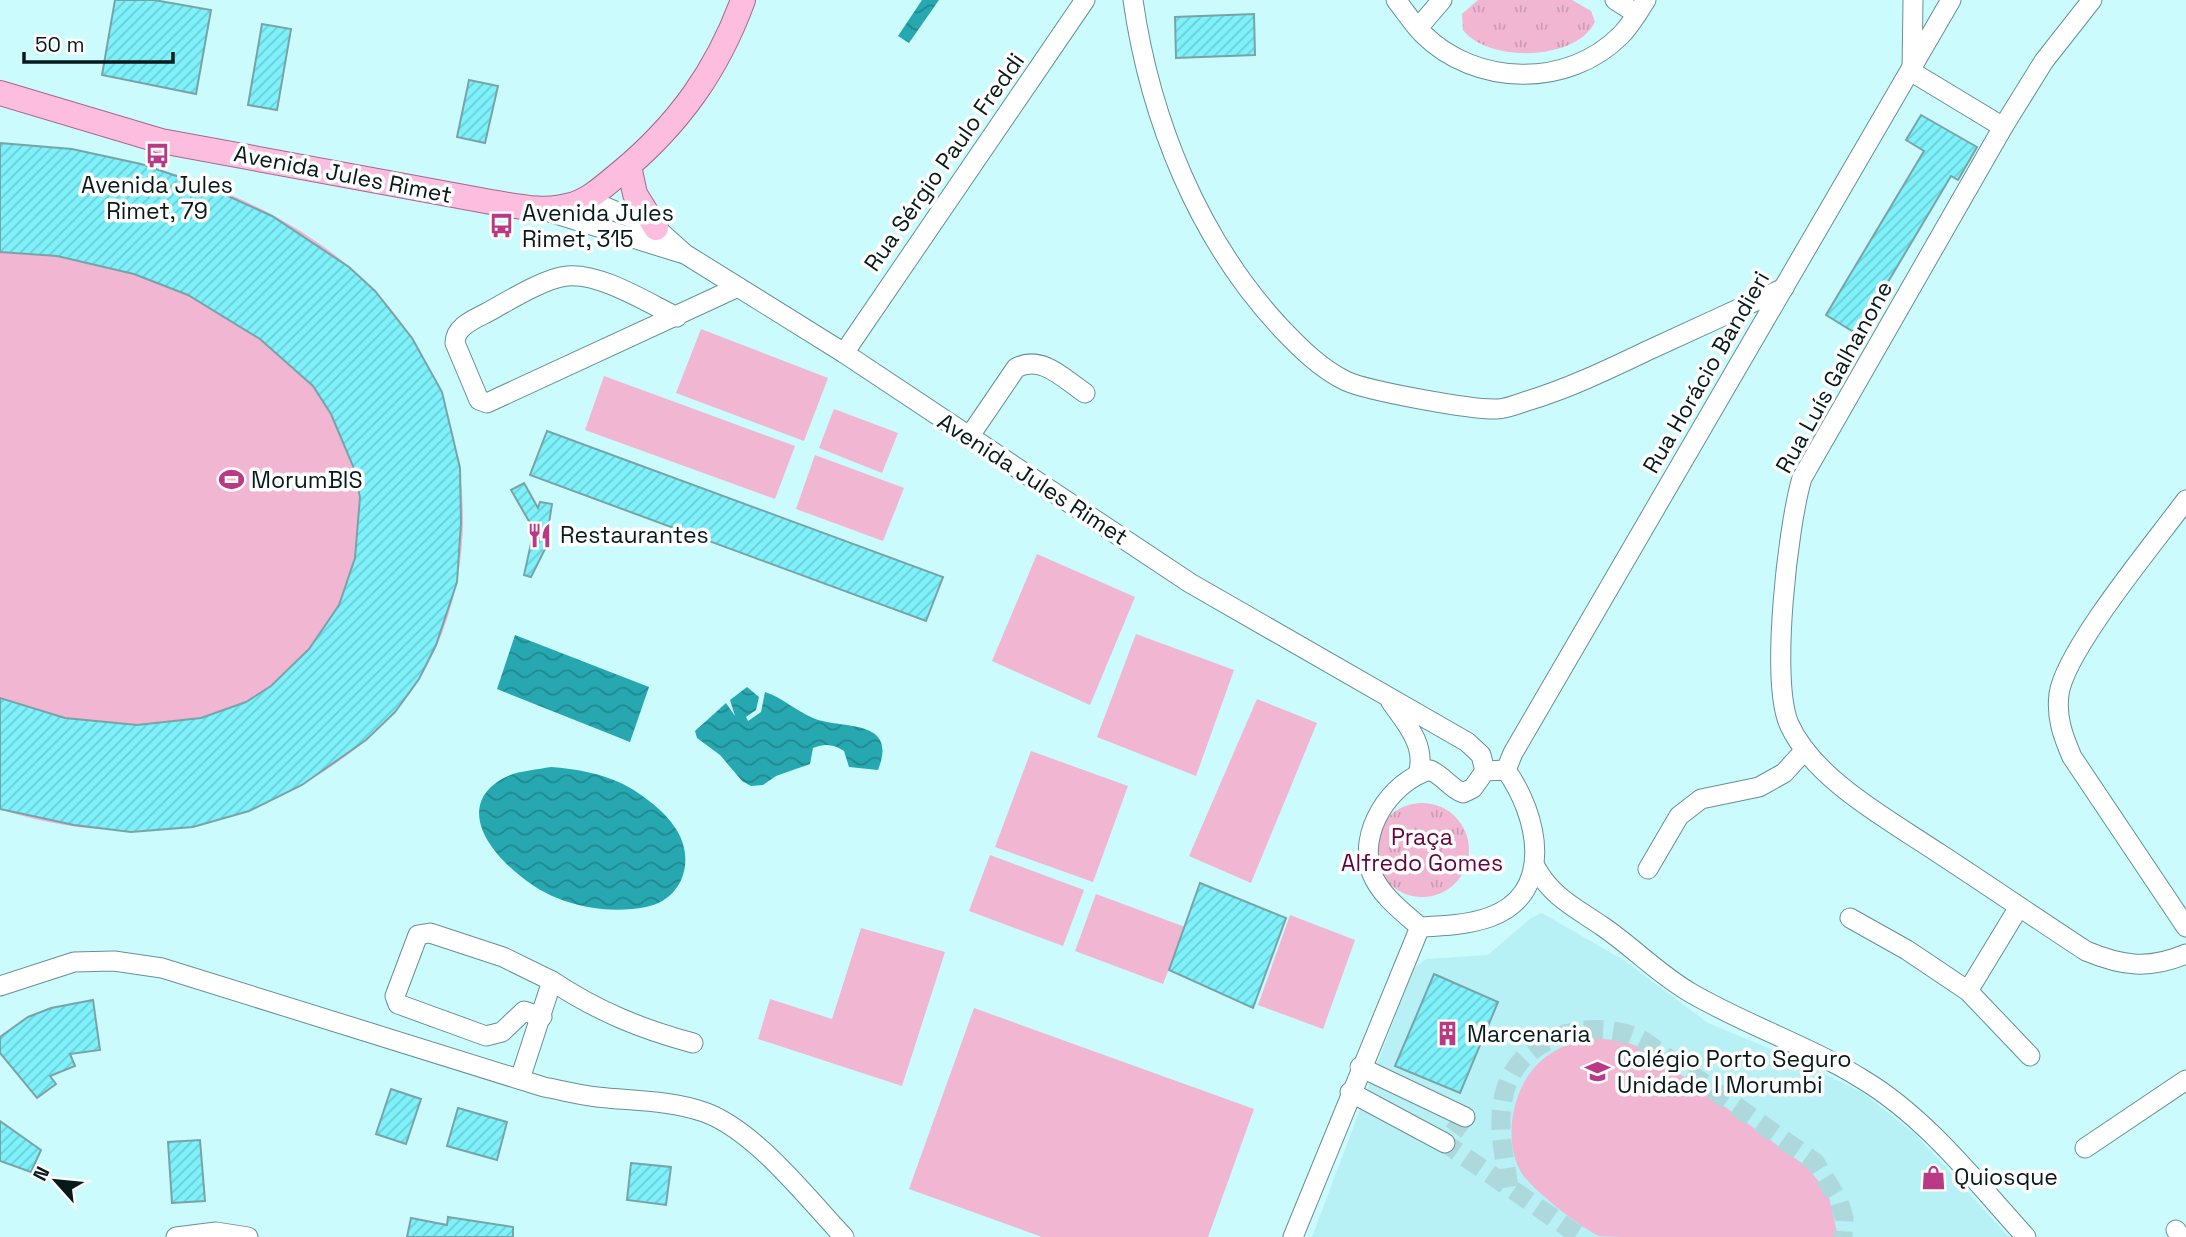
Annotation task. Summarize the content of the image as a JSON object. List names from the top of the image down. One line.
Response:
{"streets":{"main road":["Avenida Jules Rimet"],"street":["Rua Sérgio Paulo Freddi","Rua Horácio Bandieri","Rua Luís Galhanone"]},"crossings":[["Rua Sérgio Paulo Freddi","Avenida Jules Rimet"],["Avenida Jules Rimet","Rua Horácio Bandieri"]],"parks":["Praça Alfredo Gomes"],"places":{"bus stop":["Avenida Jules Rimet, 79","Avenida Jules Rimet, 315"],"sports":["MorumBIS"],"restaurant":["Restaurantes"],"building":["Marcenaria"],"school or university":["Colégio Porto Seguro Unidade I Morumbi"],"shop":["Quiosque"]},"scale_bar":"50 m","north":"top left"}
